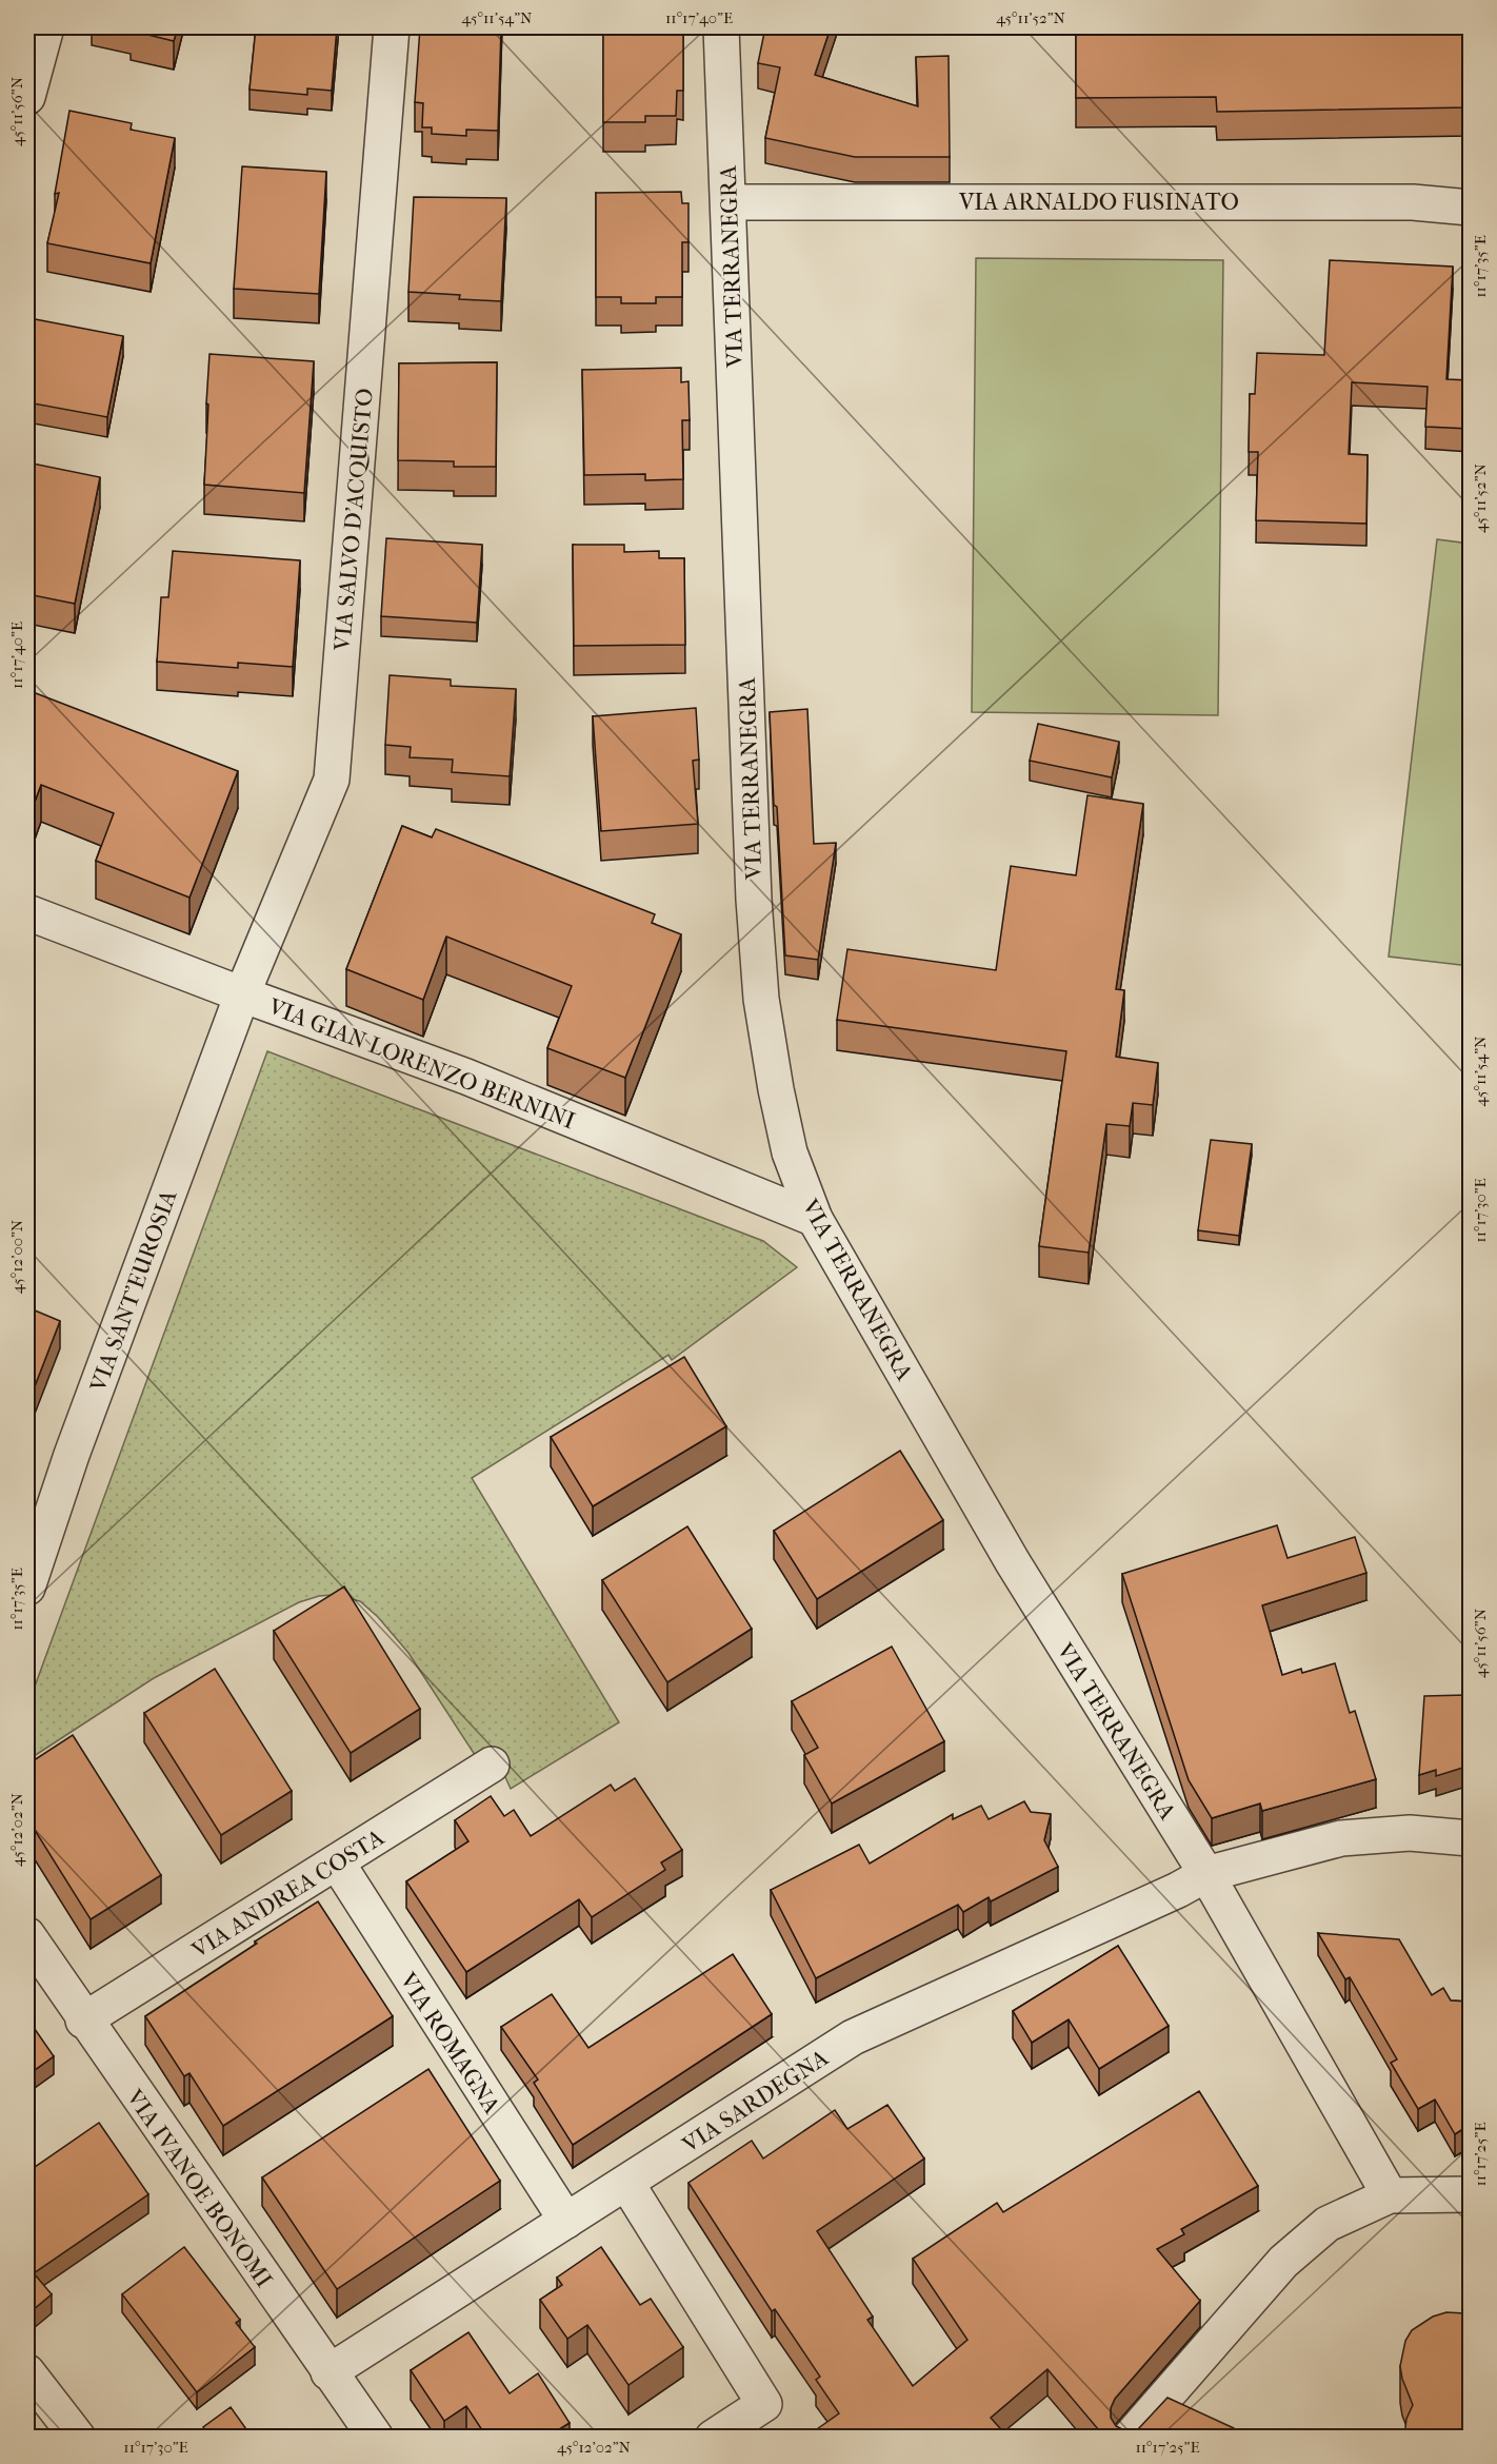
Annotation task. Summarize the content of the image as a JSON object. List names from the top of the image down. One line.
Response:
{"streets":{"street":["VIA ARNALDO FUSINATO","VIA TERRANEGRA","VIA SALVO D'ACQUISTO","VIA GIAN LORENZO BERNINI","VIA SANT'EUROSIA","VIA ANDREA COSTA","VIA ROMAGNA","VIA SARDEGNA","VIA IVANOE BONOMI"]},"crossings":[["VIA ARNALDO FUSINATO","VIA TERRANEGRA"],["VIA TERRANEGRA","VIA GIAN LORENZO BERNINI"],["VIA TERRANEGRA","VIA SARDEGNA"],["VIA SALVO D'ACQUISTO","VIA GIAN LORENZO BERNINI"],["VIA SALVO D'ACQUISTO","VIA SANT'EUROSIA"],["VIA GIAN LORENZO BERNINI","VIA SANT'EUROSIA"],["VIA ANDREA COSTA","VIA ROMAGNA"],["VIA ANDREA COSTA","VIA IVANOE BONOMI"],["VIA ROMAGNA","VIA SARDEGNA"],["VIA SARDEGNA","VIA IVANOE BONOMI"]],"coordinates":["45°11'54\"N","11°17'40\"E","45°11'52\"N","45°11'56\"N","11°17'35\"E","11°17'30\"E","45°12'00\"N","45°12'02\"N","11°17'25\"E"]}
